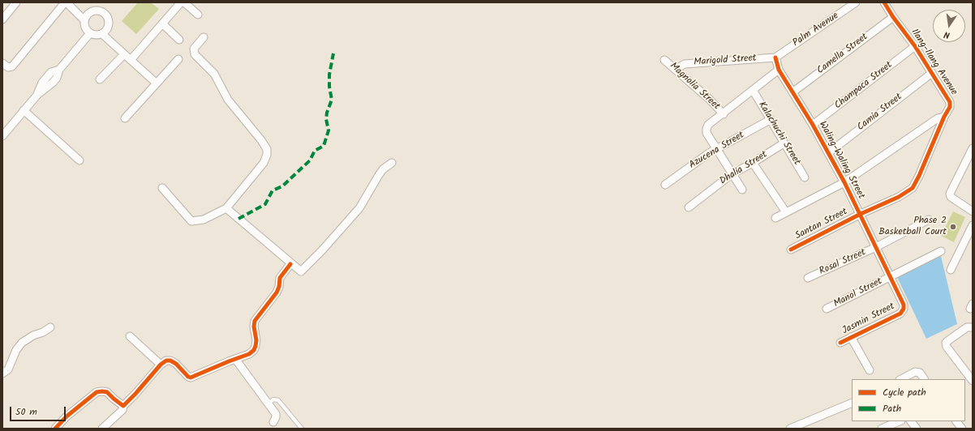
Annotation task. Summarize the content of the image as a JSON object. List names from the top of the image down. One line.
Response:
{"streets":{"street":["Palm Avenue","Camella Street","Marigold Street","Ilang-Ilang Avenue","Champaca Street","Magnolia Street","Camia Street","Kalachuchi Street","Azucena Street","Waling-Waling Street","Dhalia Street","Santan Street","Rosal Street","Manol Street","Jasmin Street"]},"crossings":[["Palm Avenue","Marigold Street"],["Palm Avenue","Waling-Waling Street"],["Camella Street","Ilang-Ilang Avenue"],["Camella Street","Waling-Waling Street"],["Marigold Street","Magnolia Street"],["Marigold Street","Waling-Waling Street"],["Ilang-Ilang Avenue","Champaca Street"],["Ilang-Ilang Avenue","Camia Street"],["Ilang-Ilang Avenue","Santan Street"],["Champaca Street","Waling-Waling Street"],["Camia Street","Waling-Waling Street"],["Kalachuchi Street","Azucena Street"],["Kalachuchi Street","Dhalia Street"],["Waling-Waling Street","Santan Street"],["Waling-Waling Street","Rosal Street"],["Waling-Waling Street","Manol Street"],["Waling-Waling Street","Jasmin Street"]],"places":["Phase 2 Basketball Court"],"legend":["Cycle path","Path"],"scale_bar":"50 m","north":"bottom"}
